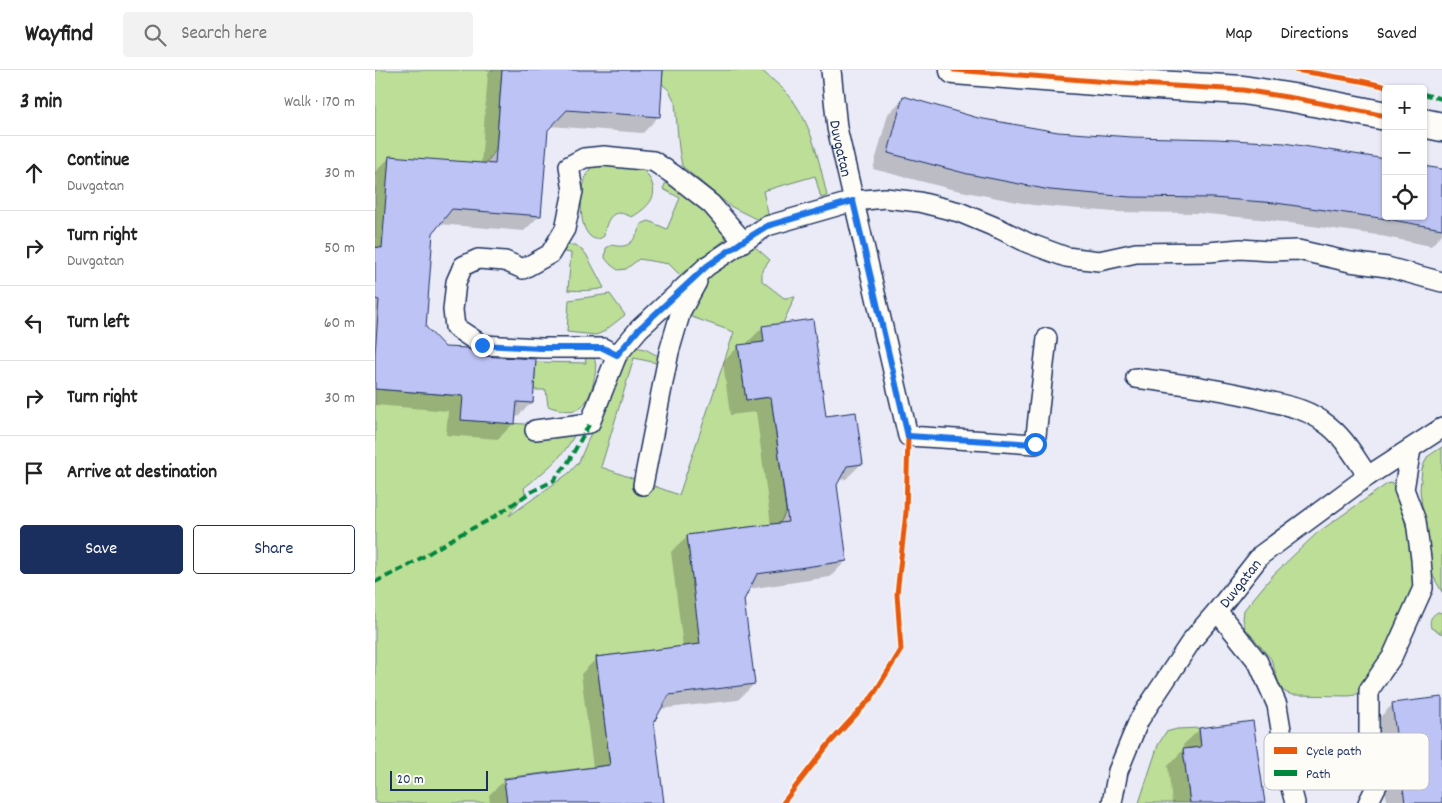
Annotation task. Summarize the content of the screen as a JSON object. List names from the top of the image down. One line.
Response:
{"streets":{"lane":["Duvgatan"]},"legend":["Cycle path","Path"],"scale_bar":"20 m","page":{"header":"Wayfind","search":"Search here","nav":["Map","Directions","Saved"],"heading":["3 min","Walk · 170 m"],"map_buttons":["+","−"],"list":[["Continue","Duvgatan","30 m"],["Turn right","Duvgatan","50 m"],["Turn left","60 m"],["Turn right","30 m"],"Arrive at destination"],"buttons":["Save","Share"],"scale":"20 m"}}
